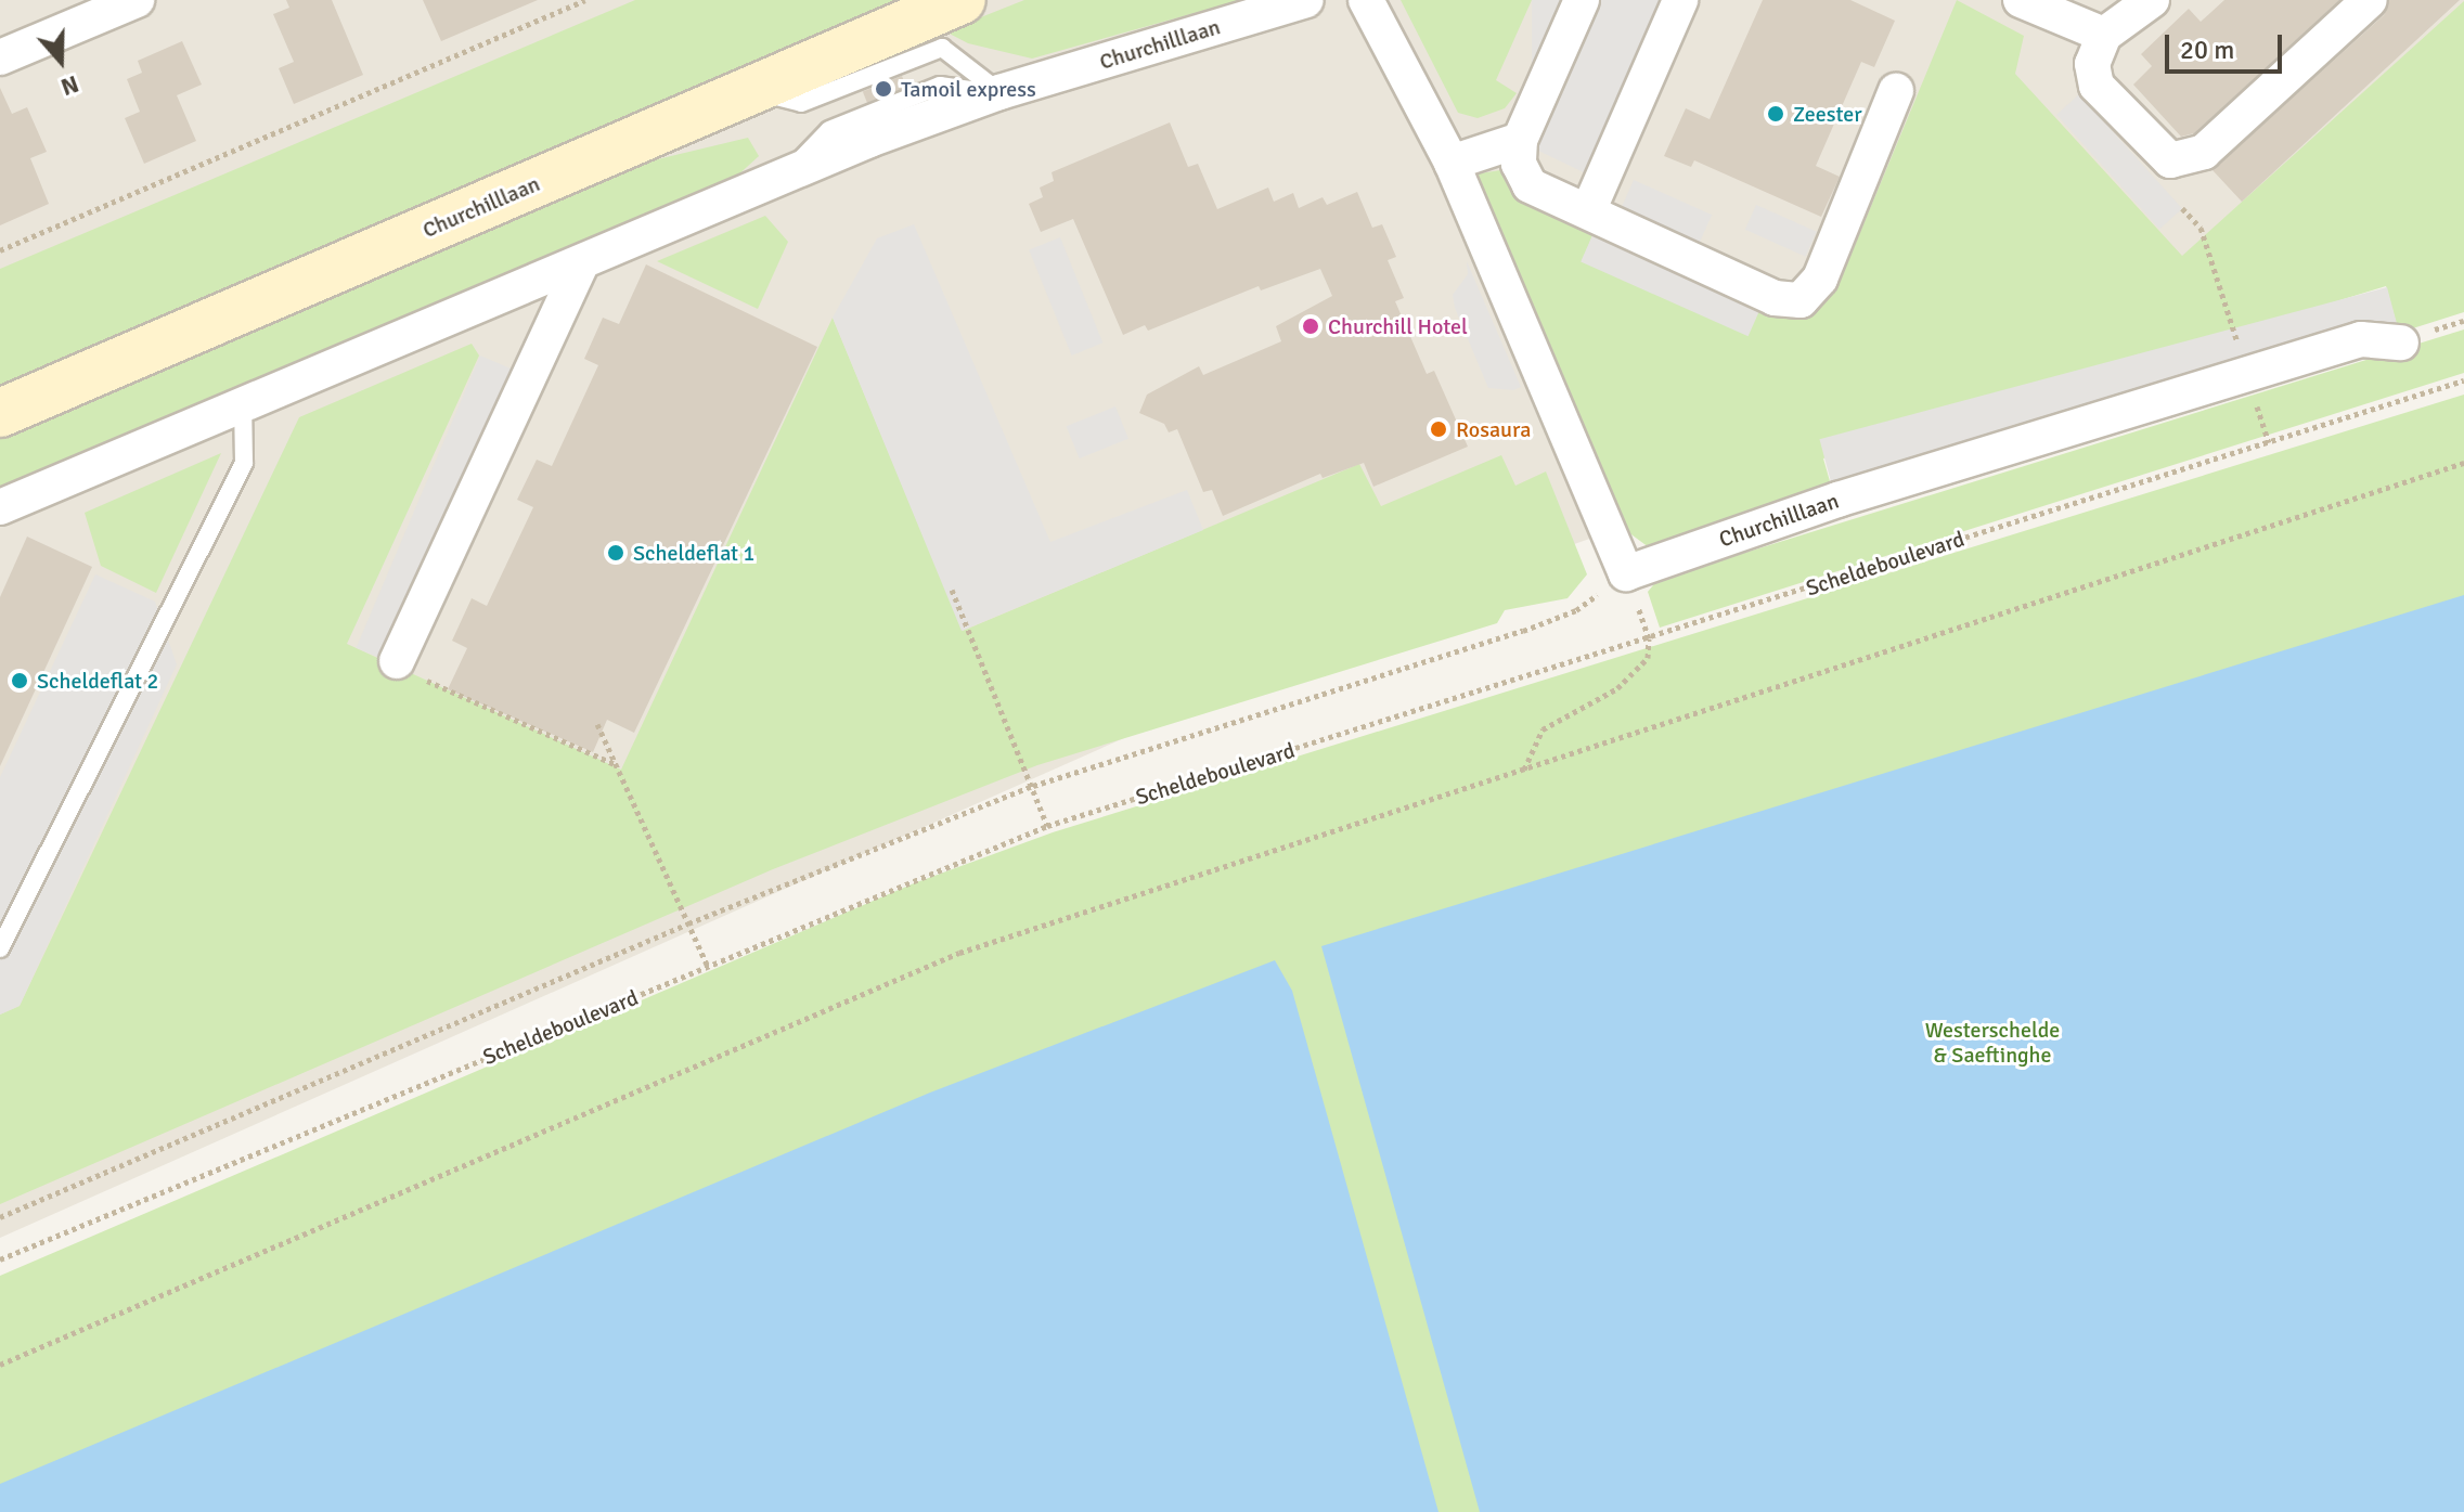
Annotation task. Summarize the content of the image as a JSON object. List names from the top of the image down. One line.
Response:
{"streets":{"main road":["Churchilllaan"],"path":["Scheldeboulevard"]},"crossings":[["Churchilllaan","Scheldeboulevard"]],"parks":["Westerschelde & Saeftinghe"],"places":["Tamoil express","Zeester","Churchill Hotel","Rosaura","Scheldeflat 1","Scheldeflat 2"],"scale_bar":"20 m","north":"bottom"}
